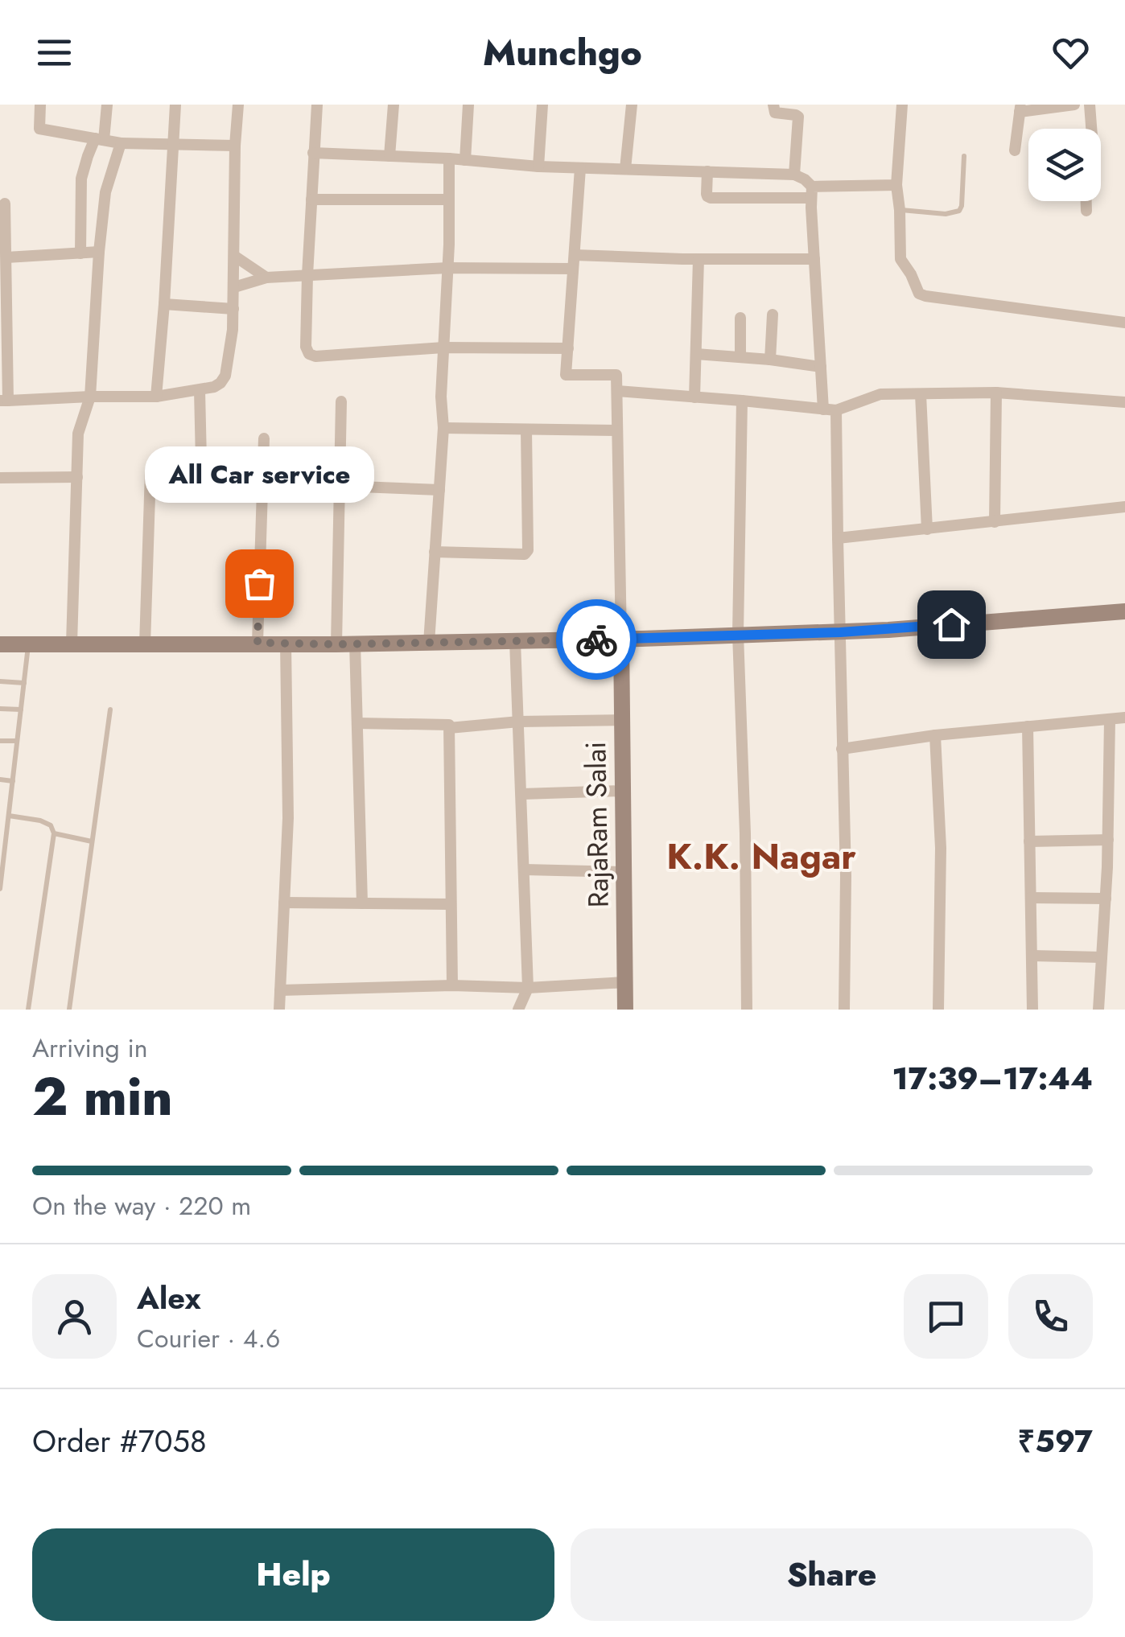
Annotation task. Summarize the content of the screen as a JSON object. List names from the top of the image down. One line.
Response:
{"streets":{"main road":["RajaRam Salai"]},"districts":["K.K. Nagar"],"places":["All Car service"],"page":{"header":"Munchgo","bubble":"All Car service","heading":["2 min","Arriving in","17:39–17:44"],"panel":["Alex","Courier · 4.6","Order #7058","₹597"],"bar":"On the way · 220 m","buttons":["Help","Share"]}}
